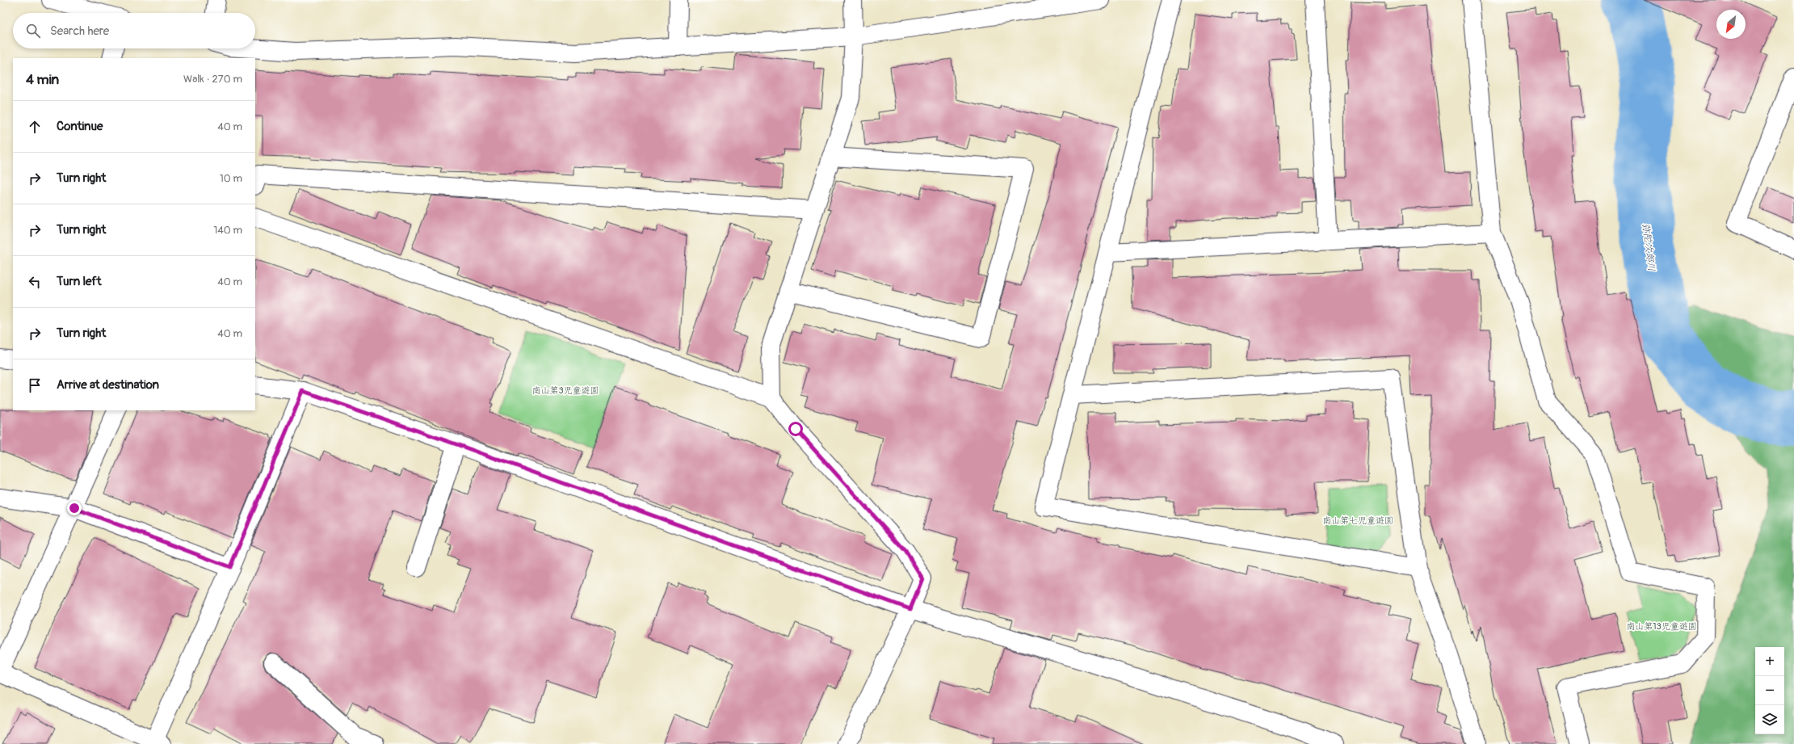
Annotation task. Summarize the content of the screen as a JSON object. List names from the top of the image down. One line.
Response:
{"water":["弥陀次郎川"],"parks":["南山第3児童遊園","南山第七児童遊園","南山第13児童遊園"],"north":"bottom left","page":{"search":"Search here","heading":["4 min","Walk · 270 m"],"list":[["Continue","40 m"],["Turn right","10 m"],["Turn right","140 m"],["Turn left","40 m"],["Turn right","40 m"],"Arrive at destination"],"map_buttons":["+","−"]}}
